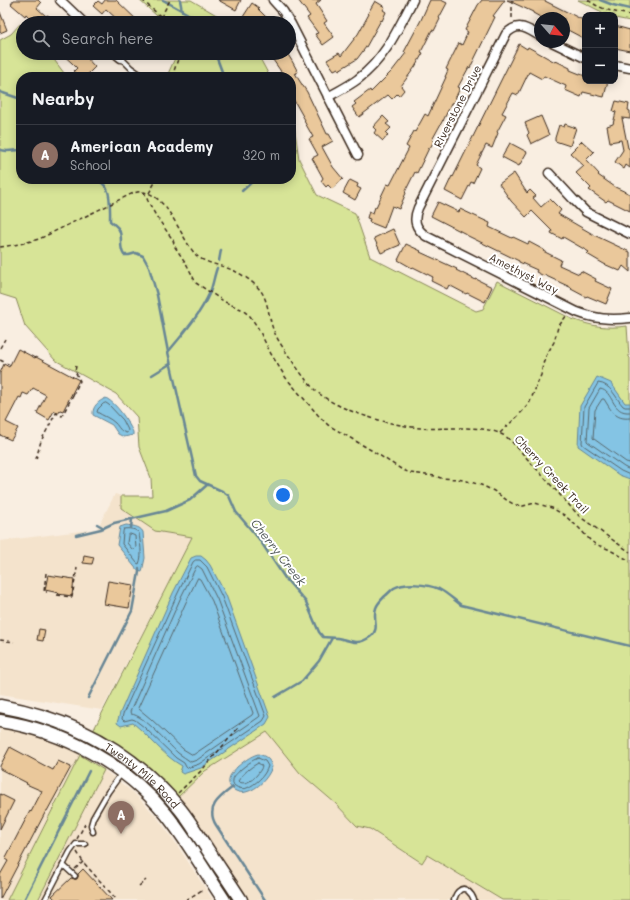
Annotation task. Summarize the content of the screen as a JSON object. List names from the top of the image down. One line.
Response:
{"streets":{"main road":["Twenty Mile Road"],"street":["Riverstone Drive","Amethyst Way"],"path":["Cherry Creek Trail"]},"crossings":[["Riverstone Drive","Amethyst Way"]],"water":["Cherry Creek"],"north":"bottom right","page":{"map_buttons":["+","−"],"search":"Search here","heading":"Nearby","list":[{"mark":"A","name":"American Academy","note":"School","value":"320 m"}],"pins":"A"}}
